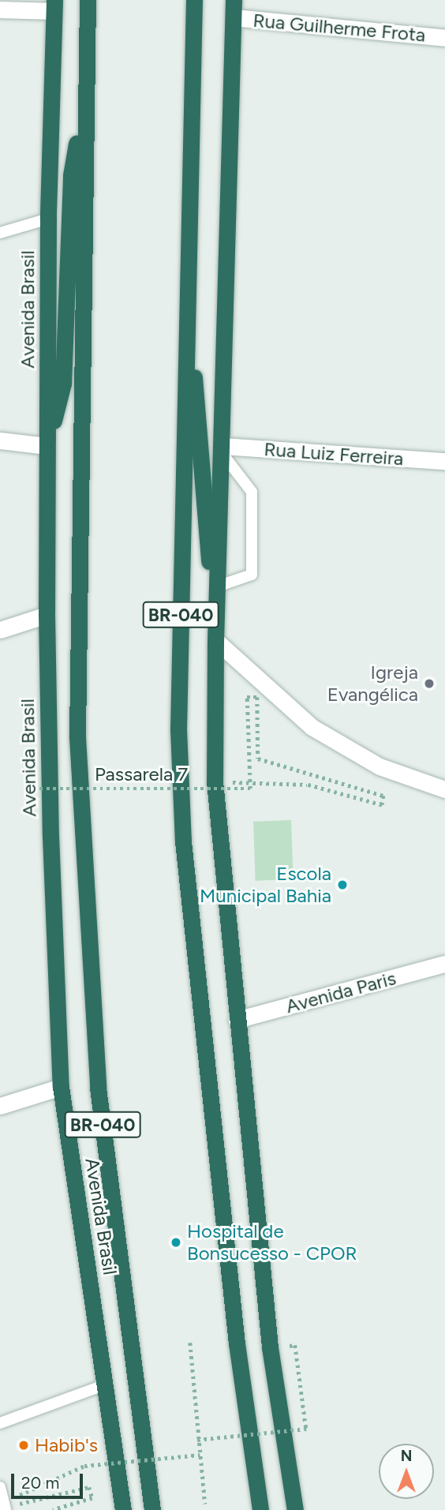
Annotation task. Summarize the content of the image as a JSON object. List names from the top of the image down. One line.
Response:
{"streets":{"highway":["Avenida Brasil","BR-040"],"street":["Rua Guilherme Frota","Rua Luiz Ferreira","Avenida Paris"],"path":["Passarela 7"]},"places":["Igreja Evangélica","Escola Municipal Bahia","Hospital de Bonsucesso - CPOR","Habib's"],"scale_bar":"20 m","north":"top"}
